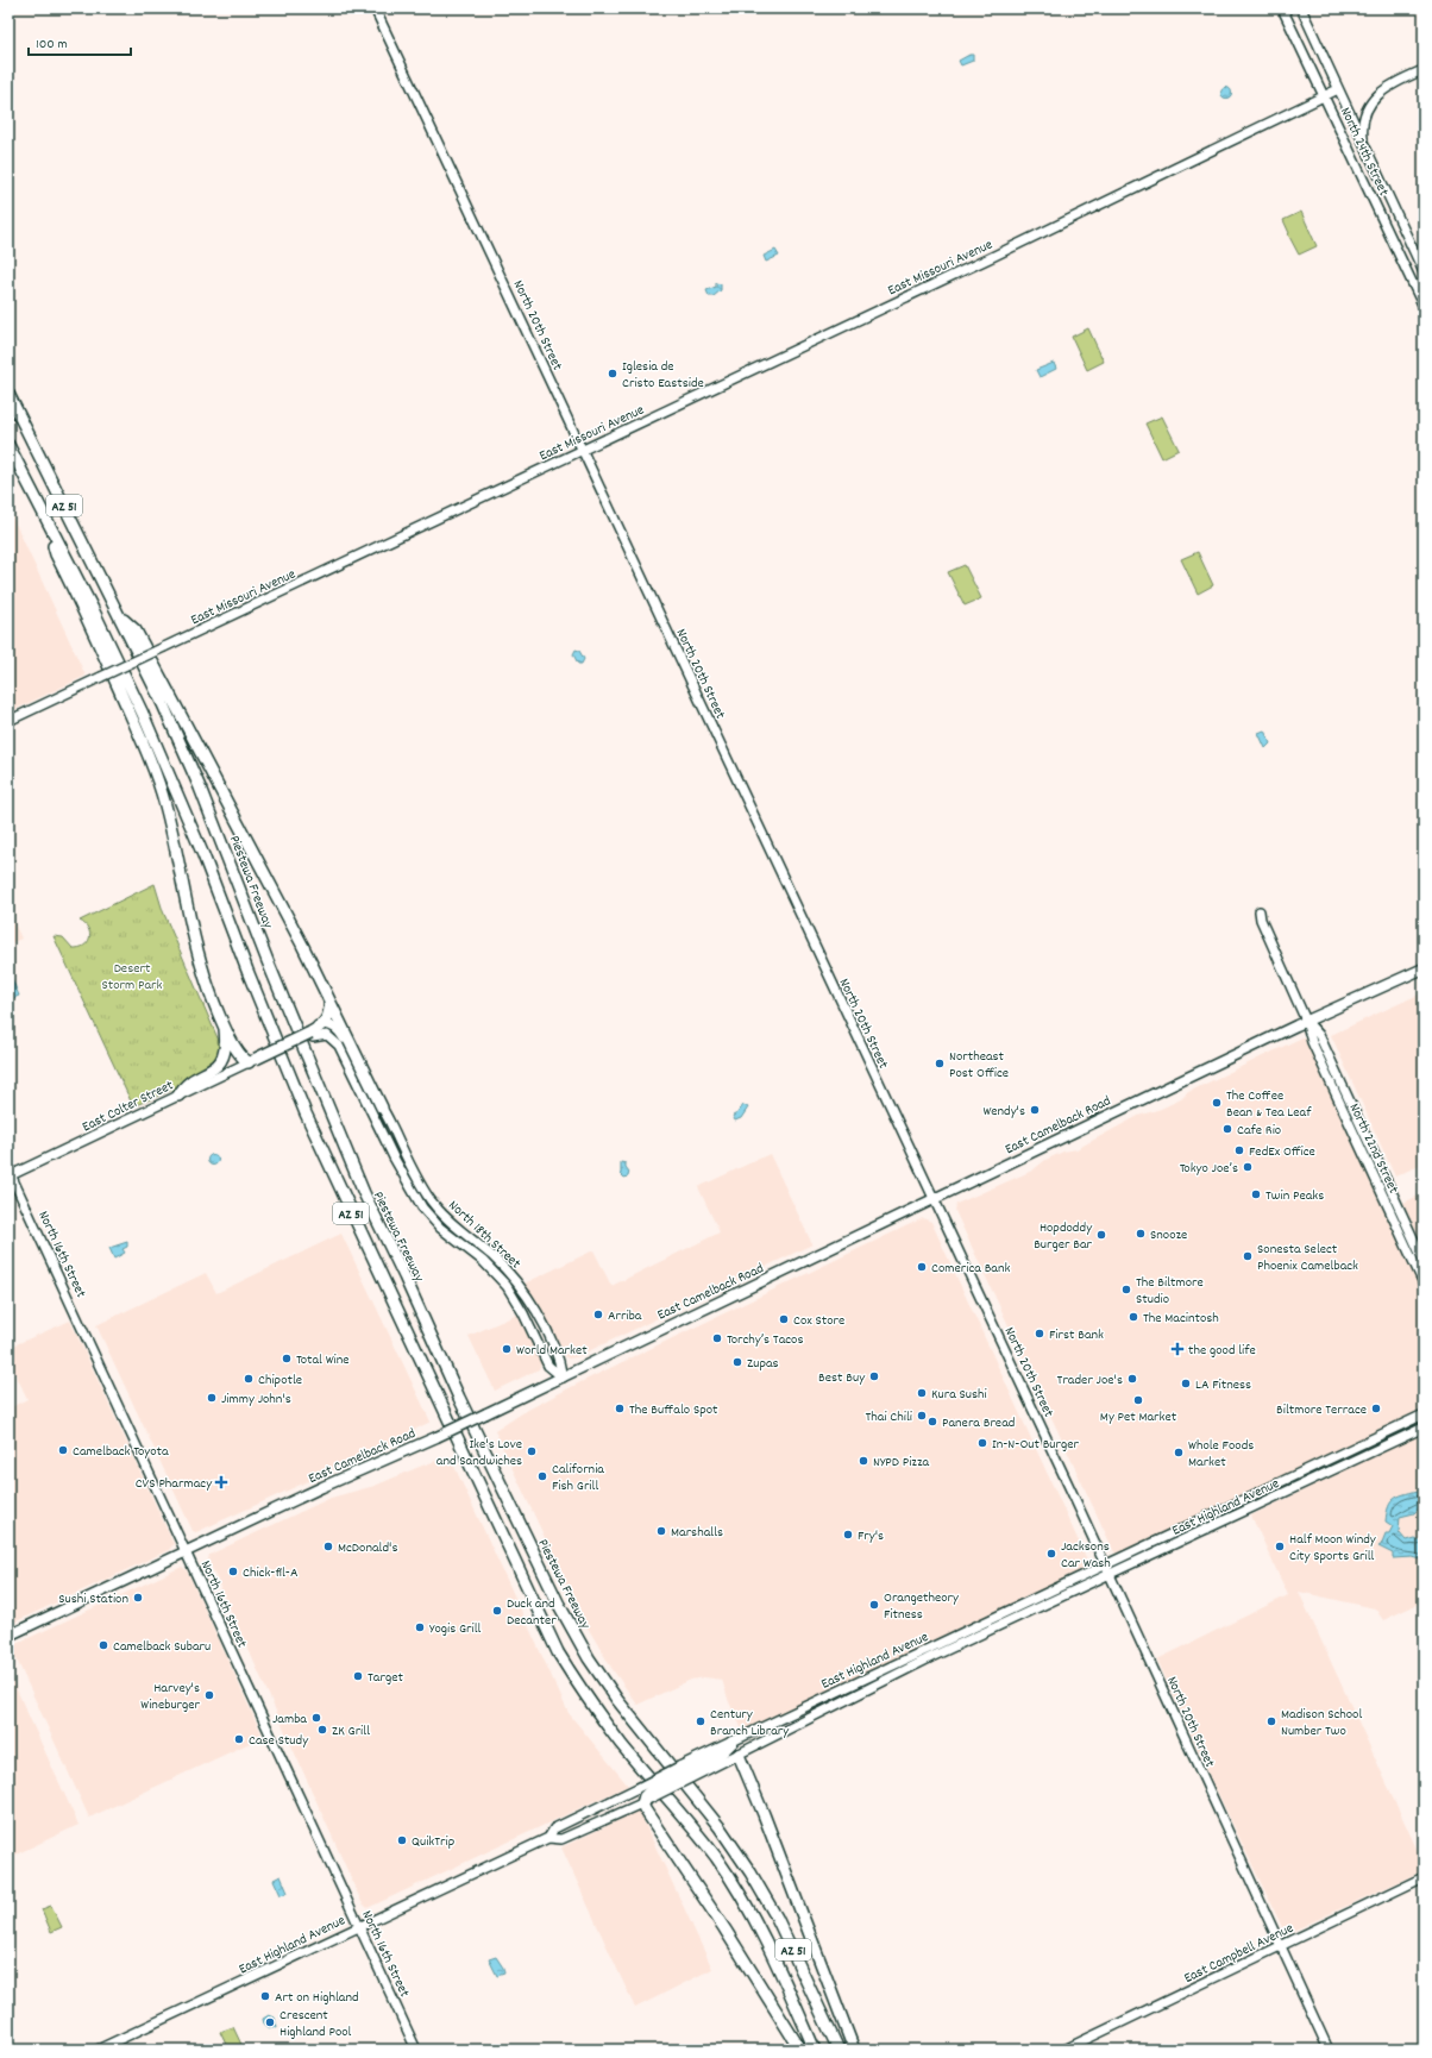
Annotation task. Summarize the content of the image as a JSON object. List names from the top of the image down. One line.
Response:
{"streets":{"highway":["AZ 51","Piestewa Freeway"],"main road":["East Camelback Road"],"street":["North 24th Street","East Missouri Avenue","North 20th Street","East Colter Street","North 22nd Street","North 18th Street","North 16th Street","East Highland Avenue","East Campbell Avenue"]},"crossings":[["North 24th Street","East Missouri Avenue"],["East Missouri Avenue","North 20th Street"],["North 20th Street","East Camelback Road"],["North 20th Street","East Highland Avenue"],["North 20th Street","East Campbell Avenue"],["East Colter Street","North 16th Street"],["East Camelback Road","North 22nd Street"],["East Camelback Road","North 18th Street"],["East Camelback Road","North 16th Street"],["North 16th Street","East Highland Avenue"]],"parks":["Desert Storm Park"],"places":{"other":["Iglesia de Cristo Eastside","Northeast Post Office","The Coffee Bean & Tea Leaf","Wendy's","Cafe Rio","FedEx Office","Tokyo Joe’s","Twin Peaks","Snooze","Hopdoddy Burger Bar","Sonesta Select Phoenix Camelback","Comerica Bank","The Biltmore Studio","Arriba","The Macintosh","Cox Store","First Bank","Torchy’s Tacos","World Market","Total Wine","Zupas","Best Buy","Chipotle","Trader Joe's","LA Fitness","Kura Sushi","Jimmy John's","My Pet Market","The Buffalo Spot","Biltmore Terrace","Thai Chili","Panera Bread","In-N-Out Burger","Camelback Toyota","Ike's Love and Sandwiches","Whole Foods Market","NYPD Pizza","California Fish Grill","Marshalls","Fry's","McDonald's","Half Moon Windy City Sports Grill","Jacksons Car Wash","Chick-fil-A","Sushi Station","Orangetheory Fitness","Duck and Decanter","Yogis Grill","Camelback Subaru","Target","Harvey's Wineburger","Jamba","Century Branch Library","Madison School Number Two","ZK Grill","Case Study","QuikTrip","Art on Highland","Crescent Highland Pool"],"health":["the good life","CVS Pharmacy"]},"scale_bar":"100 m"}
